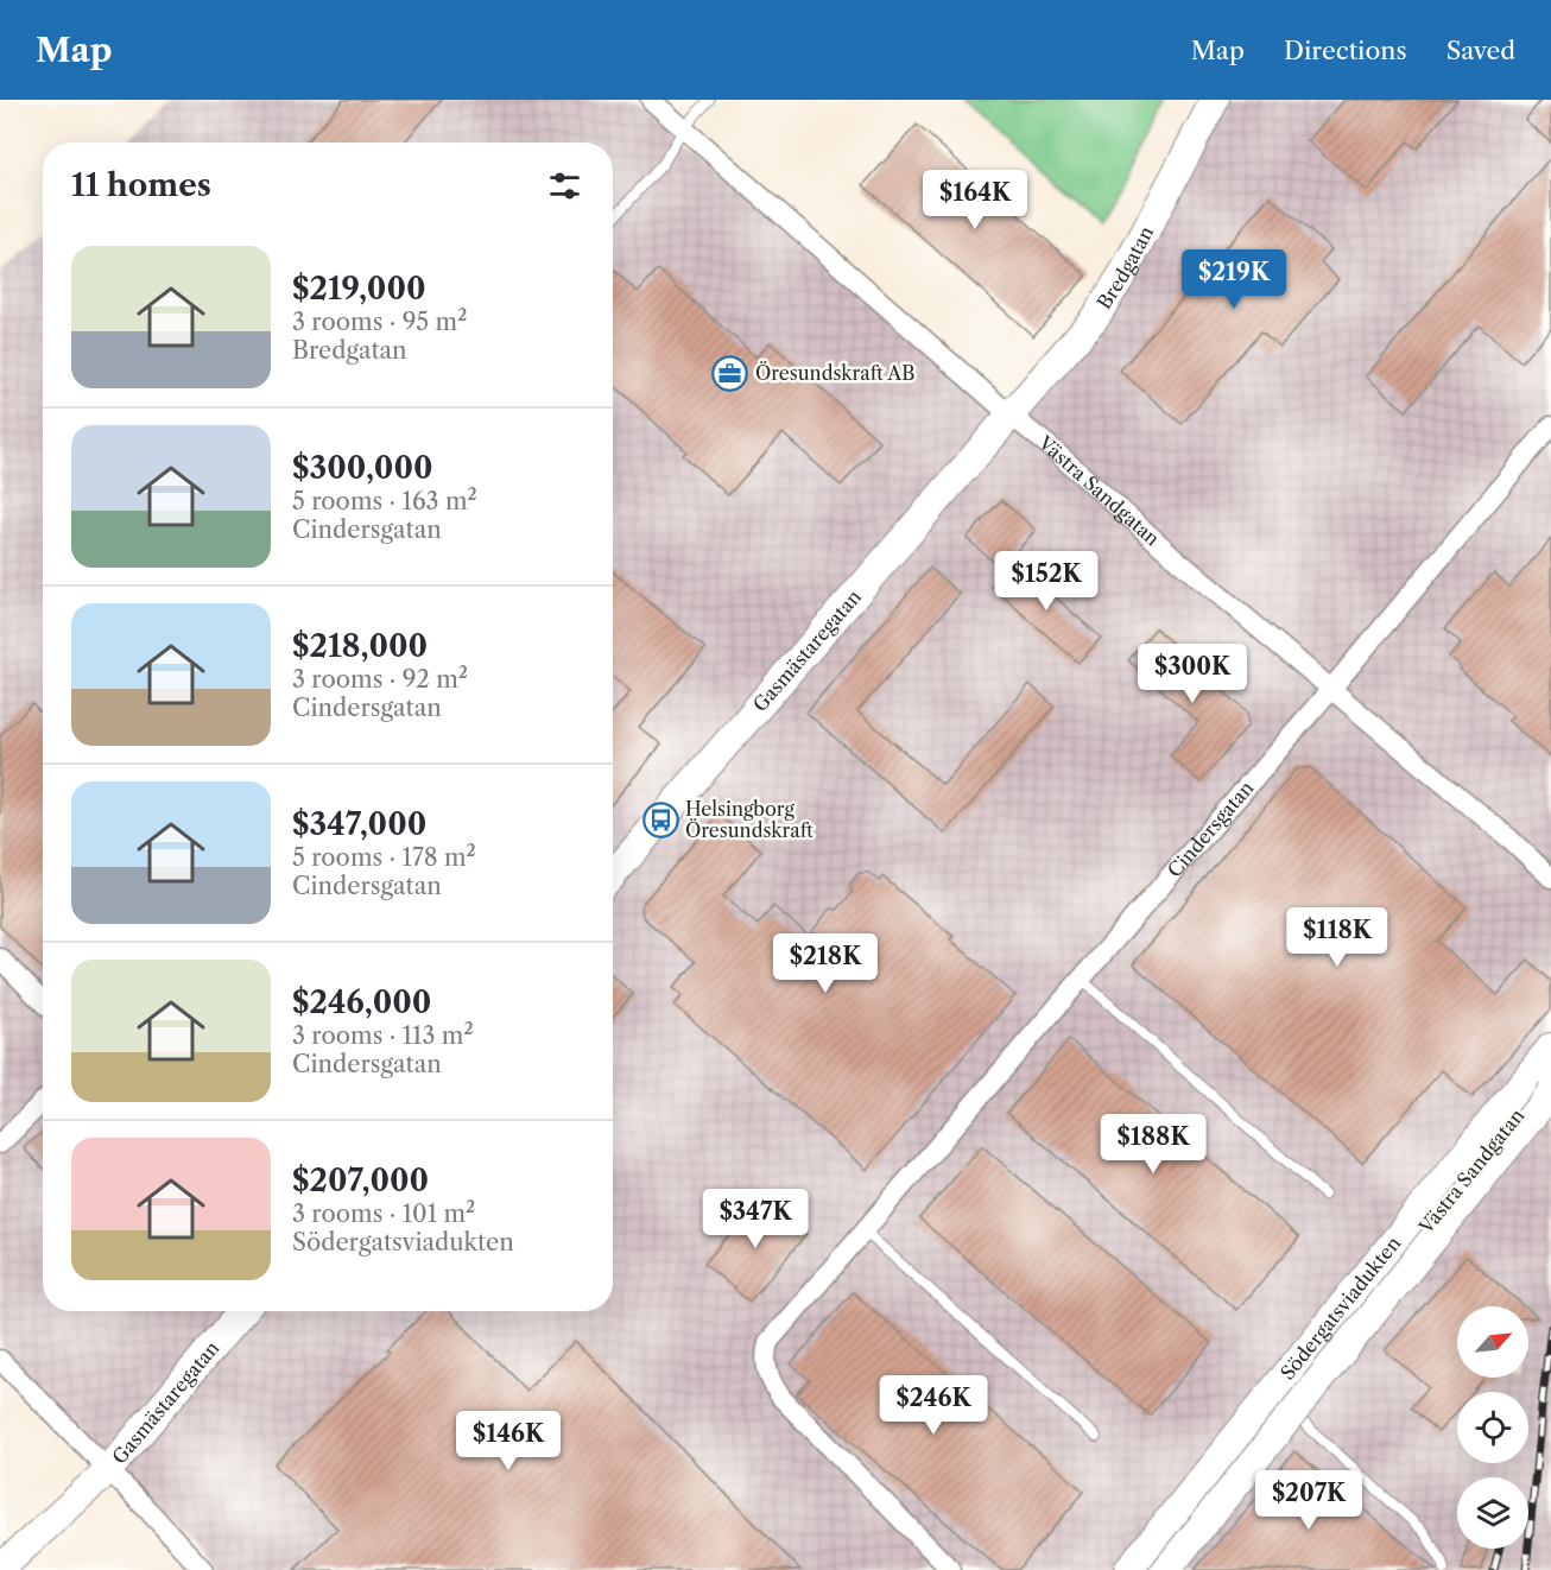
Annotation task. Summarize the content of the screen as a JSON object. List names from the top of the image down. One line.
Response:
{"streets":{"street":["Bredgatan","Västra Sandgatan","Gasmästaregatan","Cindersgatan","Södergatsviadukten"]},"crossings":[["Bredgatan","Västra Sandgatan"],["Bredgatan","Gasmästaregatan"],["Västra Sandgatan","Gasmästaregatan"],["Västra Sandgatan","Cindersgatan"]],"places":{"office":["Öresundskraft AB"],"bus stop":["Helsingborg Öresundskraft"]},"north":"top right","page":{"header":"Map","nav":["Map","Directions","Saved"],"heading":"11 homes","price":["$164K","$219K","$152K","$300K","$118K","$218K","$188K","$347K","$246K","$146K","$207K"],"list":[{"name":"$219,000","note":"3 rooms · 95 m² · Bredgatan"},{"name":"$300,000","note":"5 rooms · 163 m² · Cindersgatan"},{"name":"$218,000","note":"3 rooms · 92 m² · Cindersgatan"},{"name":"$347,000","note":"5 rooms · 178 m² · Cindersgatan"},{"name":"$246,000","note":"3 rooms · 113 m² · Cindersgatan"},{"name":"$207,000","note":"3 rooms · 101 m² · Södergatsviadukten"}]}}
